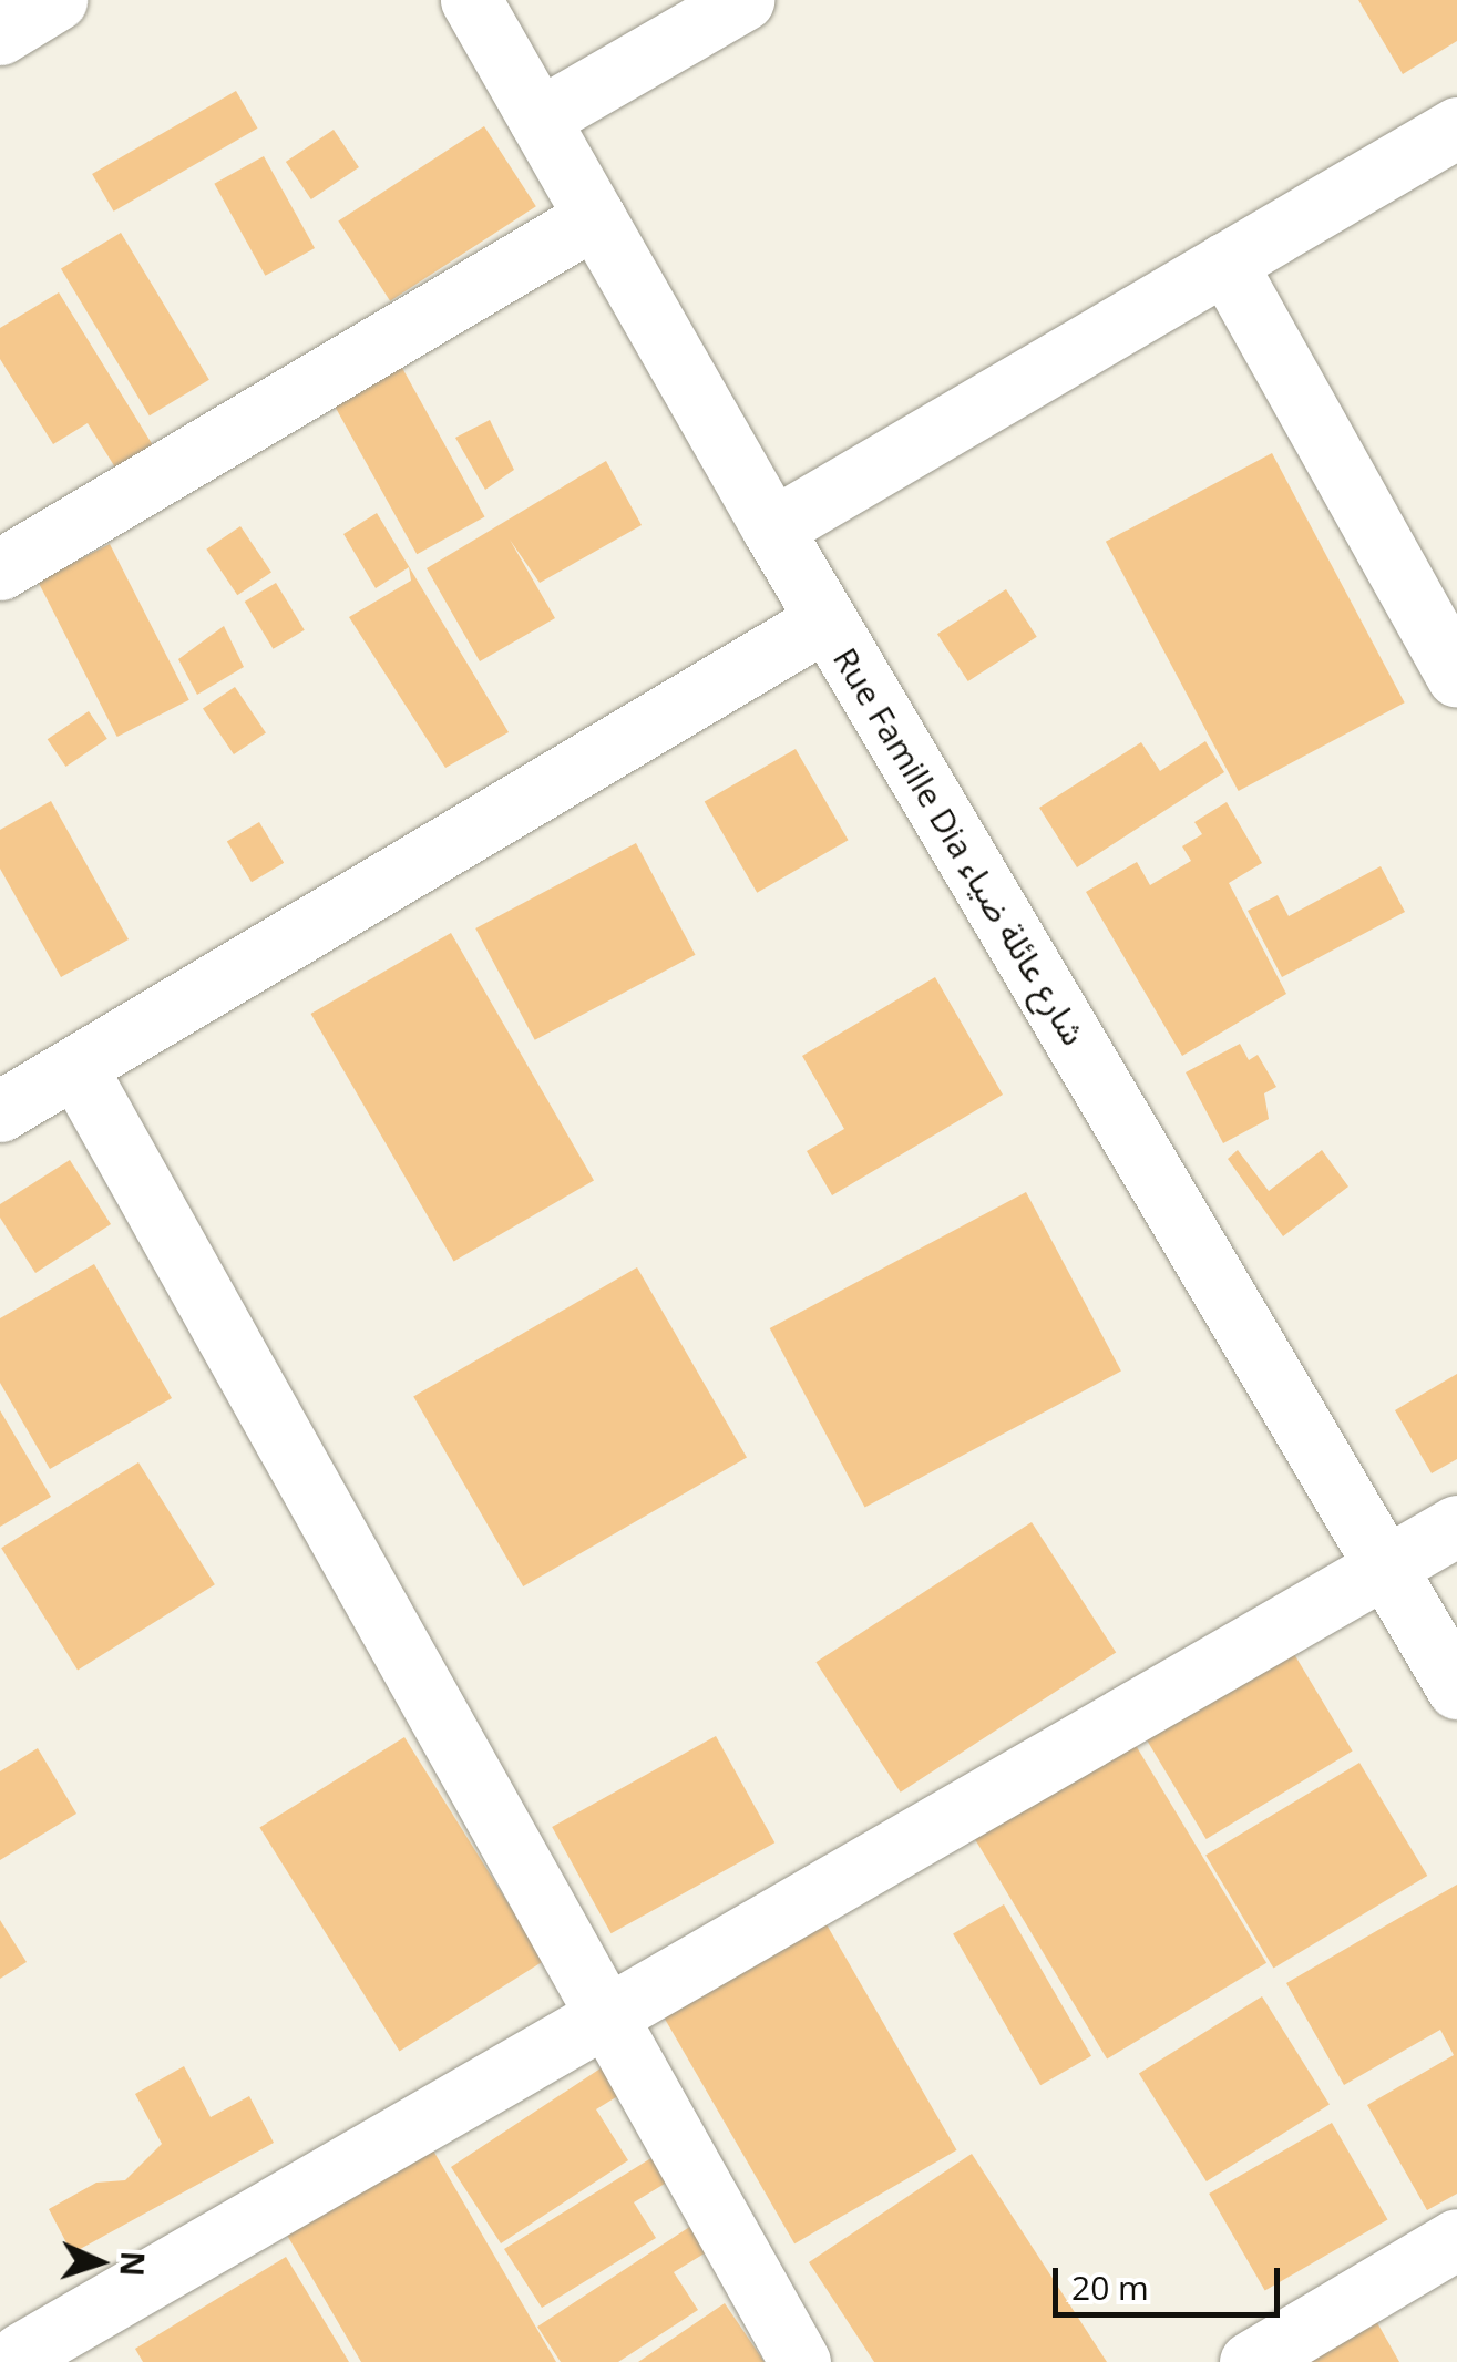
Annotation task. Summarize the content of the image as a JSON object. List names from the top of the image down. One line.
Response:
{"streets":{"street":["Rue Famille Dia شارع عائلة ضياء"]},"scale_bar":"20 m","north":"right"}
